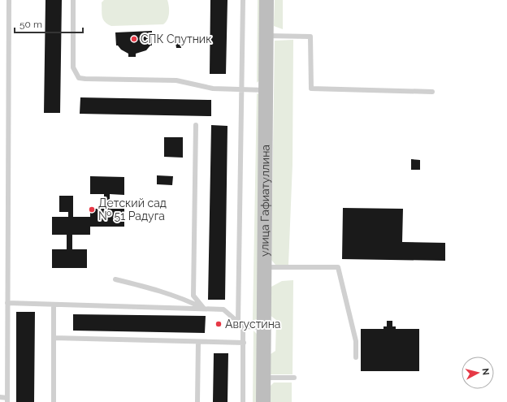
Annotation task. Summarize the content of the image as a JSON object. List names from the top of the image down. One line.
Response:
{"streets":{"street":["улица Гафиатуллина"]},"places":["СПК Спутник","Детский сад № 51 Радуга","Августина"],"scale_bar":"50 m","north":"right"}
